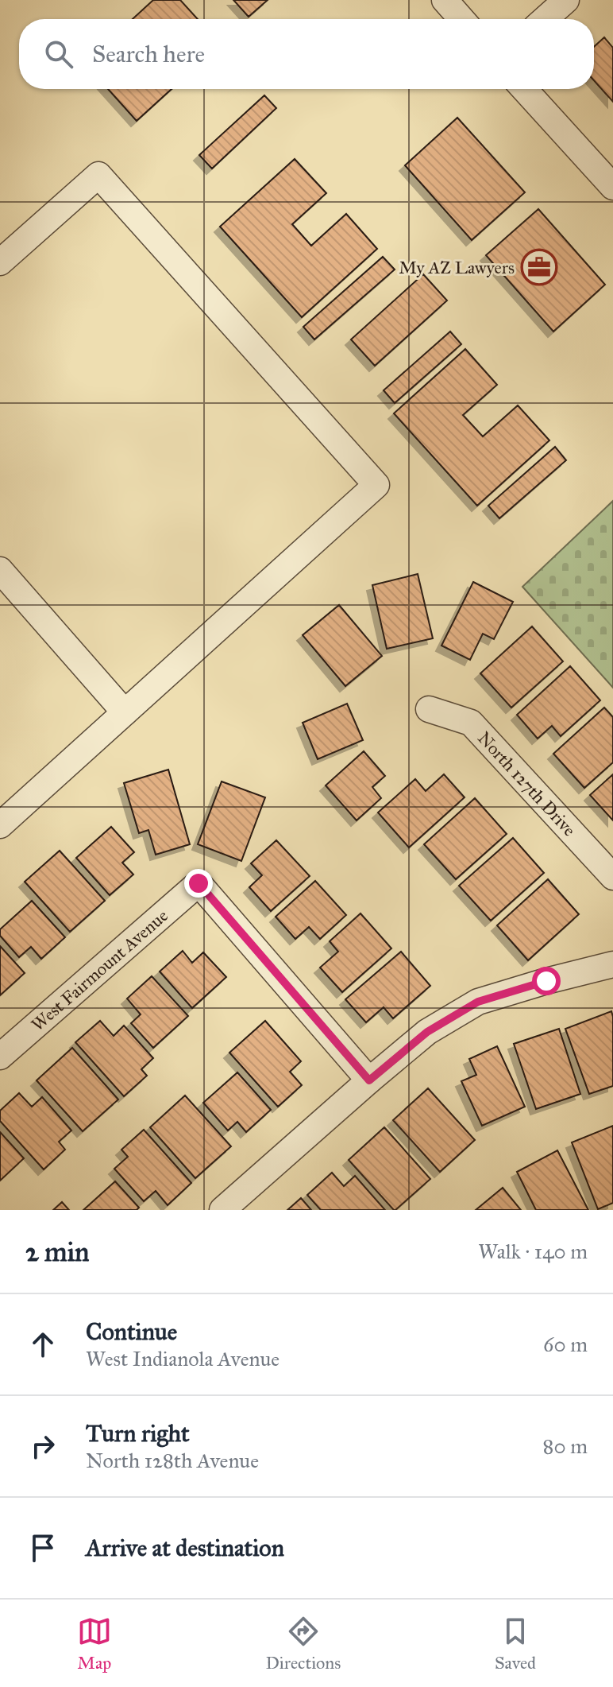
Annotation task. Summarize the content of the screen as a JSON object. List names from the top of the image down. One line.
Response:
{"streets":{"street":["North 127th Drive","West Fairmount Avenue"]},"places":{"office":["My AZ Lawyers"]},"page":{"search":"Search here","heading":["2 min","Walk · 140 m"],"list":[["Continue","West Indianola Avenue","60 m"],["Turn right","North 128th Avenue","80 m"],"Arrive at destination"],"nav":["Map","Directions","Saved"]}}
